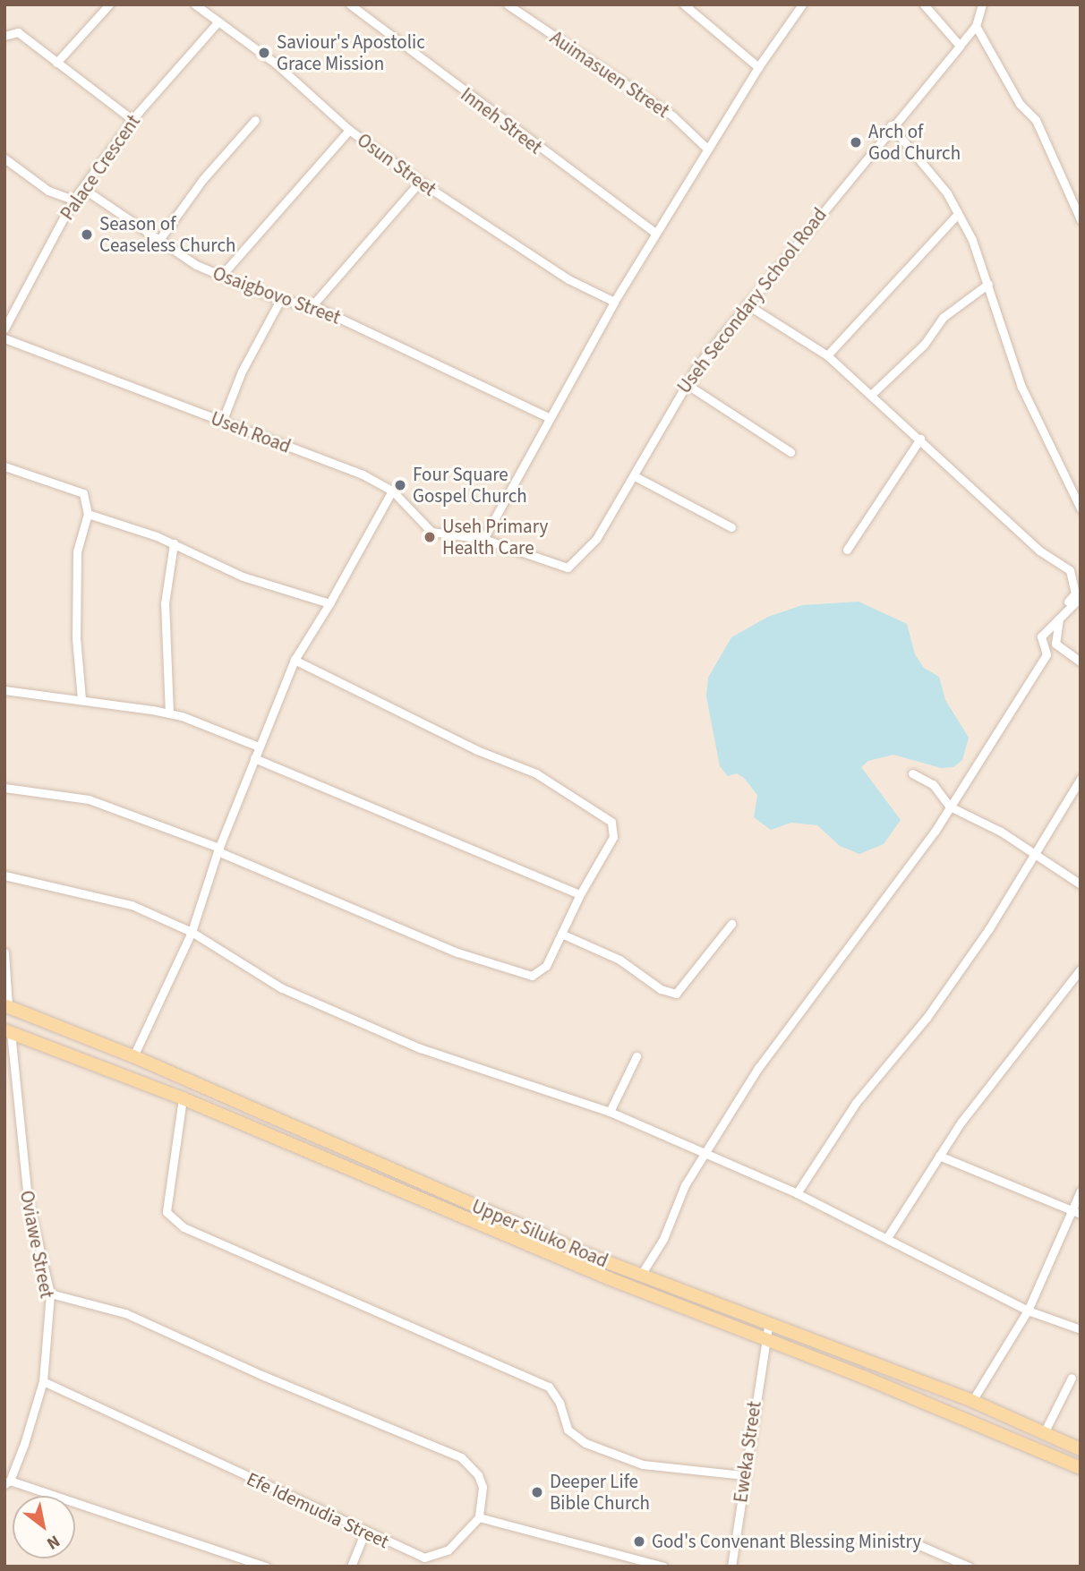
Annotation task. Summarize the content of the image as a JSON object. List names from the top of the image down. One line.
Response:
{"streets":{"main road":["Upper Siluko Road"],"street":["Auimasuen Street","Inneh Street","Osun Street","Palace Crescent","Osaigbovo Street","Useh Secondary School Road","Useh Road","Oviawe Street","Eweka Street","Efe Idemudia Street"]},"crossings":[["Osun Street","Palace Crescent"],["Palace Crescent","Osaigbovo Street"],["Useh Secondary School Road","Useh Road"],["Upper Siluko Road","Oviawe Street"],["Upper Siluko Road","Eweka Street"],["Oviawe Street","Efe Idemudia Street"]],"places":["Saviour's Apostolic Grace Mission","Arch of God Church","Season of Ceaseless Church","Four Square Gospel Church","Useh Primary Health Care","Deeper Life Bible Church","God's Convenant Blessing Ministry"],"north":"bottom right"}
